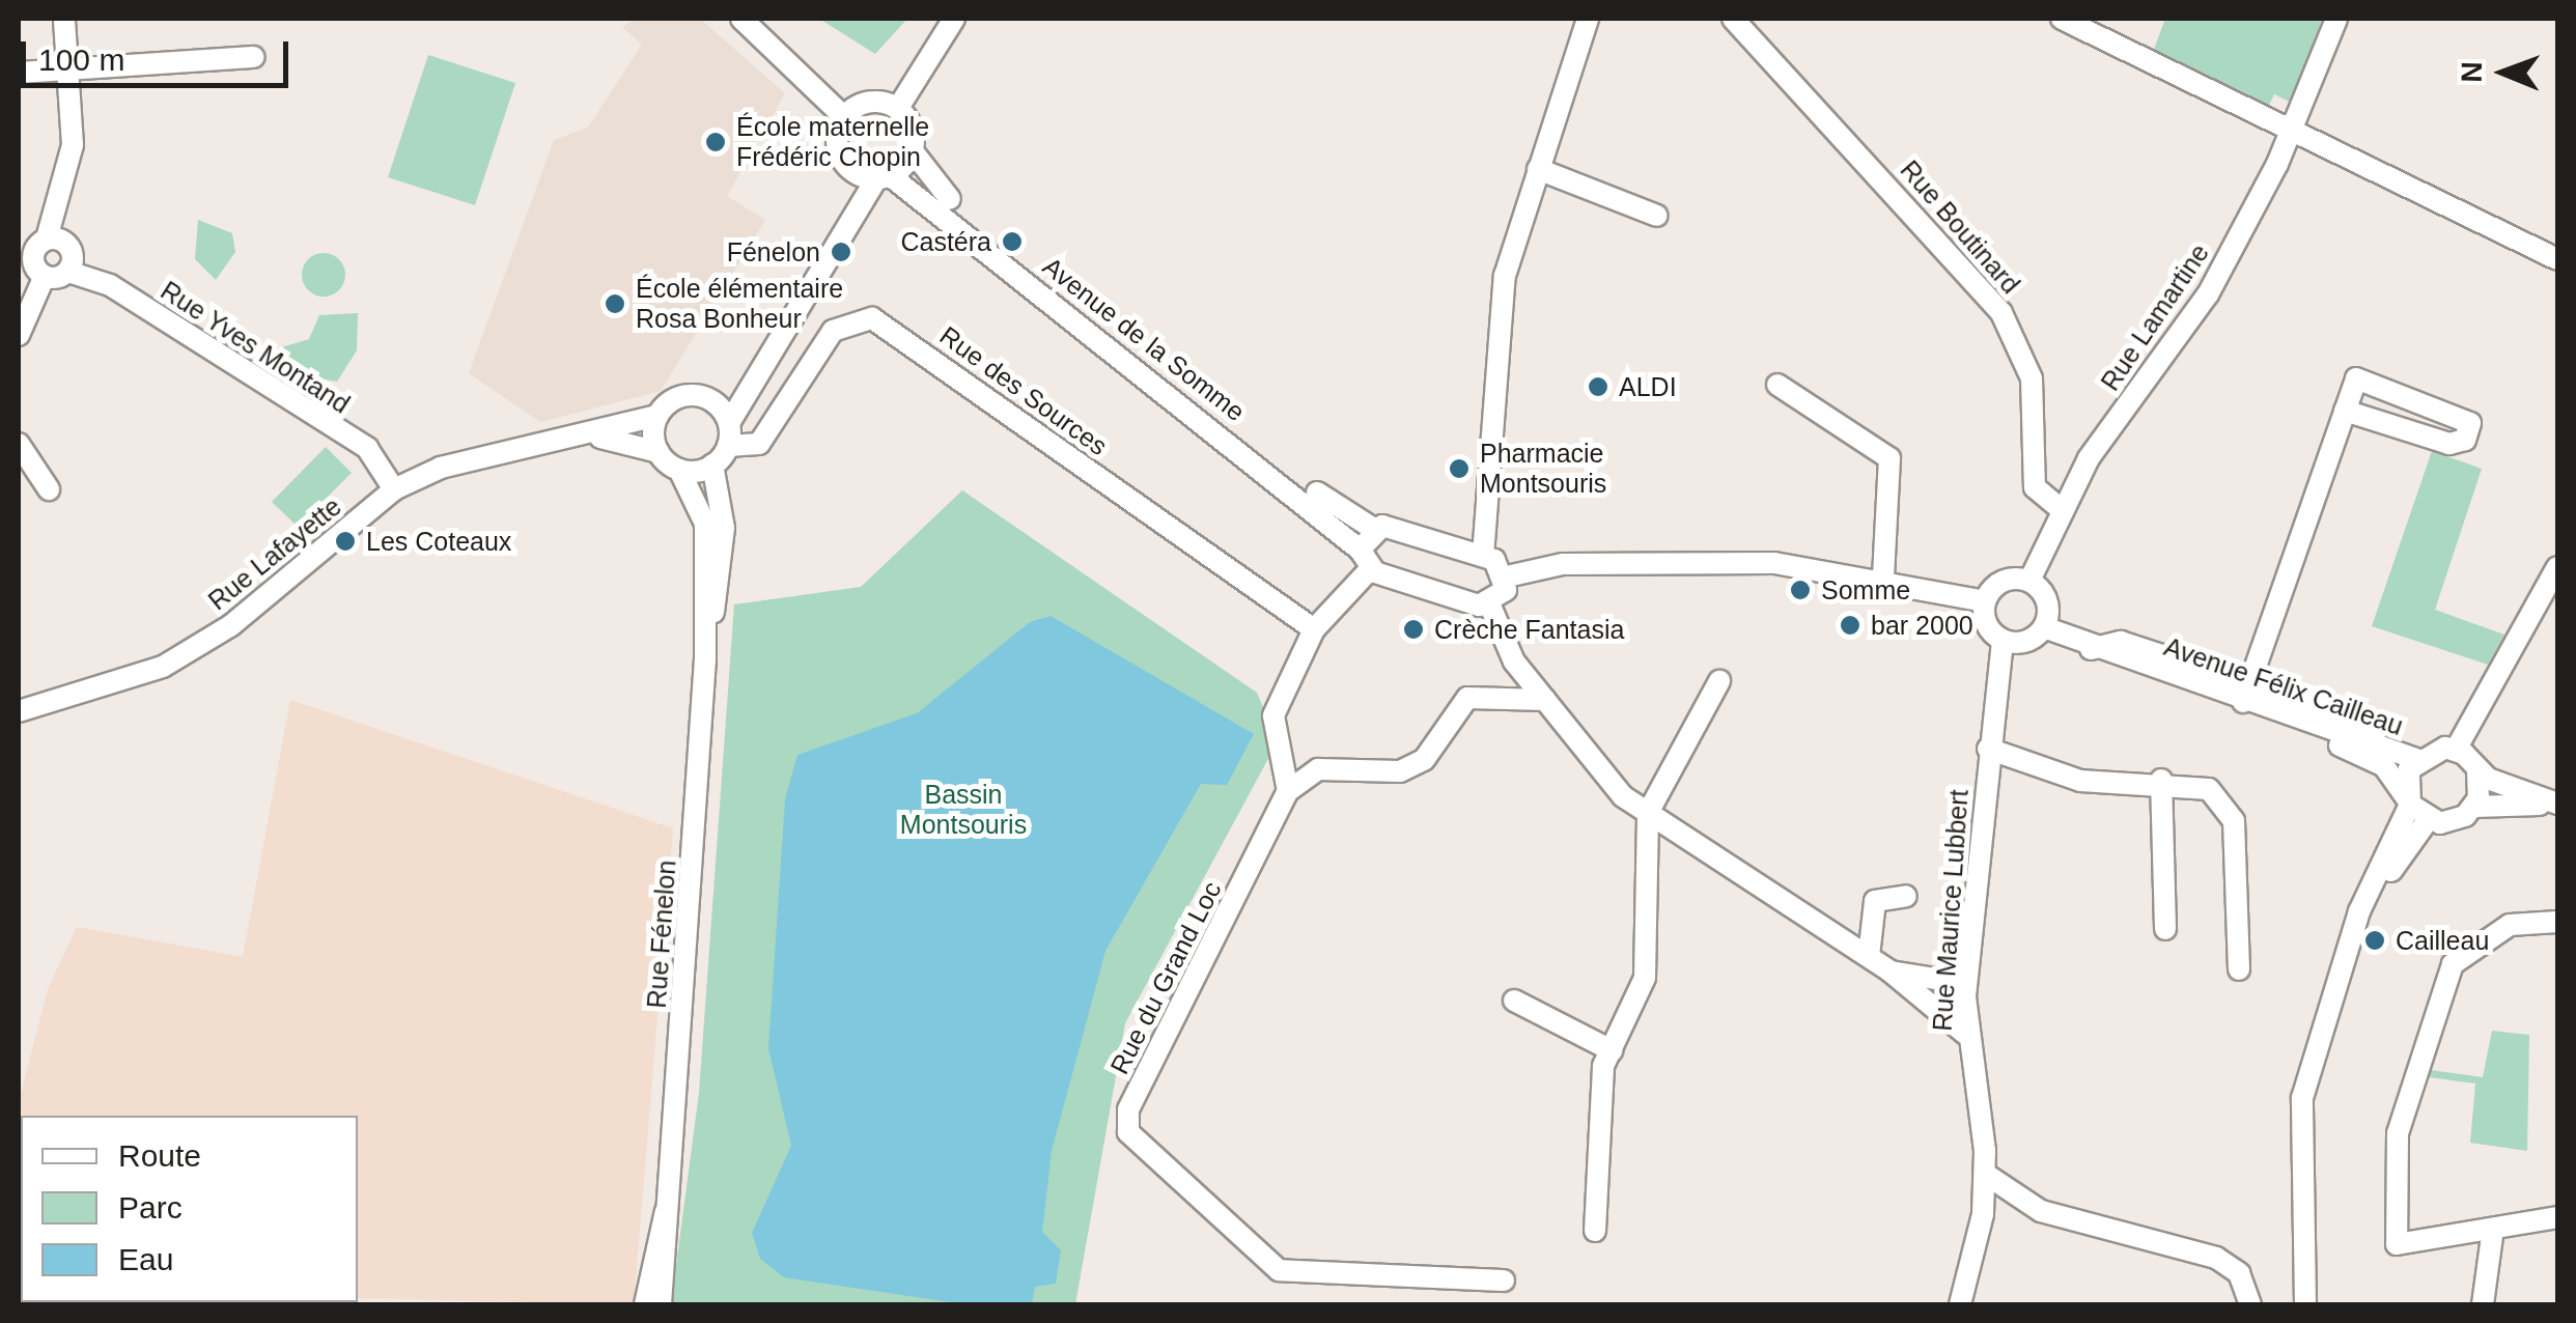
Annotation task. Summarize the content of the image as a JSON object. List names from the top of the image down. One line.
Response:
{"streets":{"street":["Rue Boutinard","Rue Lamartine","Avenue de la Somme","Rue Yves Montand","Rue des Sources","Rue Lafayette","Avenue Félix Cailleau","Rue Maurice Lubbert","Rue Fénelon","Rue du Grand Loc"]},"crossings":[["Rue Boutinard","Rue Lamartine"],["Rue Lamartine","Avenue Félix Cailleau"],["Rue Lamartine","Rue Maurice Lubbert"],["Rue Yves Montand","Rue Lafayette"],["Rue des Sources","Rue Lafayette"],["Rue des Sources","Rue Fénelon"],["Rue Lafayette","Rue Fénelon"],["Avenue Félix Cailleau","Rue Maurice Lubbert"]],"parks":["Bassin Montsouris"],"places":["École maternelle Frédéric Chopin","Castéra","Fénelon","École élémentaire Rosa Bonheur","ALDI","Pharmacie Montsouris","Les Coteaux","Somme","bar 2000","Crèche Fantasia","Cailleau"],"legend":["Route","Parc","Eau"],"scale_bar":"100 m","north":"left"}
